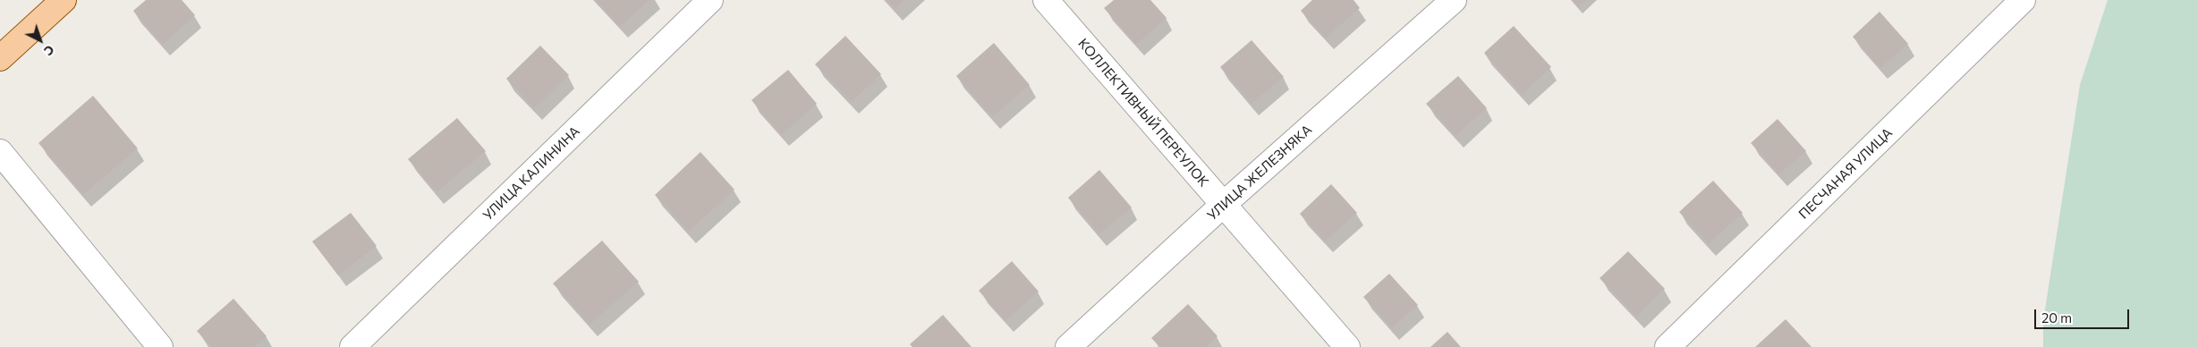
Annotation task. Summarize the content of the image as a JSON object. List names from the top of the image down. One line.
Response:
{"streets":{"street":["КОЛЛЕКТИВНЫЙ ПЕРЕУЛОК","УЛИЦА ЖЕЛЕЗНЯКА","УЛИЦА КАЛИНИНА","ПЕСЧАНАЯ УЛИЦА"]},"crossings":[["КОЛЛЕКТИВНЫЙ ПЕРЕУЛОК","УЛИЦА ЖЕЛЕЗНЯКА"]],"scale_bar":"20 m","north":"bottom right"}
